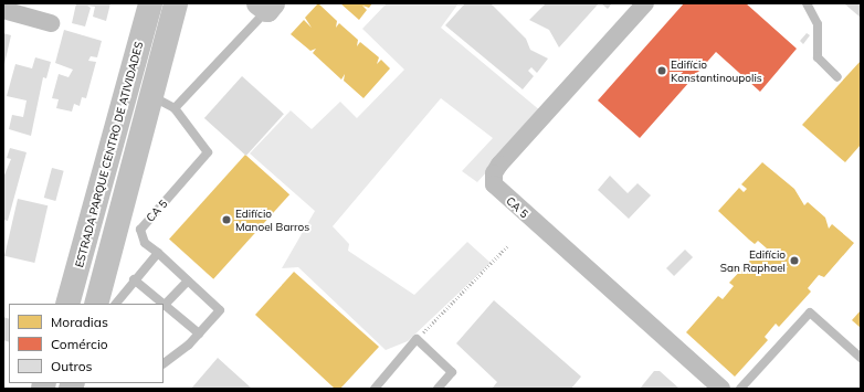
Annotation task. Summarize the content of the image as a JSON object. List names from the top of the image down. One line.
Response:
{"streets":{"main road":["ESTRADA PARQUE CENTRO DE ATIVIDADES"],"street":["CA 5"]},"crossings":[["ESTRADA PARQUE CENTRO DE ATIVIDADES","CA 5"]],"places":["Edifício Konstantinoupolis","Edifício Manoel Barros","Edifício San Raphael"],"legend":["Moradias","Comércio","Outros"]}
